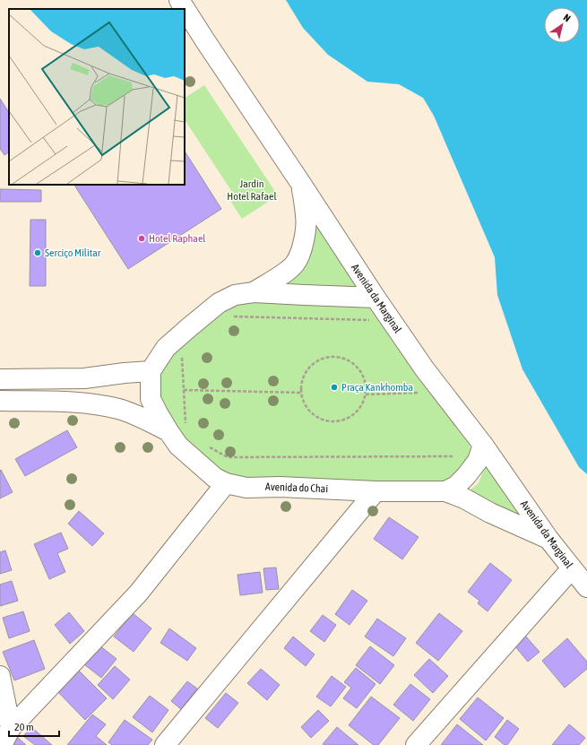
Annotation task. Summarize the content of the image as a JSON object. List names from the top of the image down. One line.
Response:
{"streets":{"main road":["Avenida da Marginal","Avenida do Chai"]},"parks":["Jardin Hotel Rafael"],"places":["Hotel Raphael","Serciço Militar","Praça Kankhomba"],"scale_bar":"20 m","north":"top right"}
